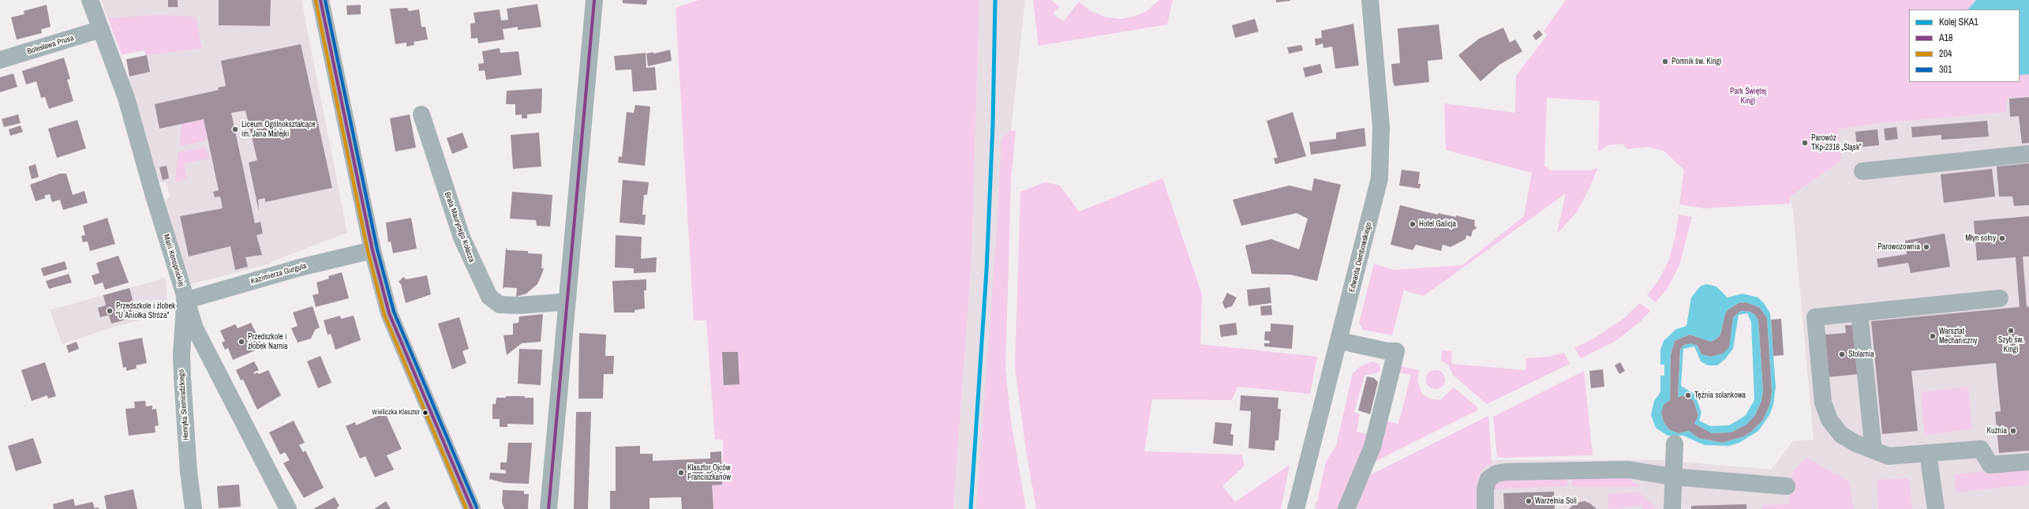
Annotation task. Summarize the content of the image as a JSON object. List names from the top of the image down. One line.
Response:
{"streets":{"street":["Bolesława Prusa","Brata Maurycego Kołacza","Edwarda Dembowskiego","Marii Konopnickiej","Kazimierza Gurgula","Henryka Siemiradzkiego"]},"crossings":[["Bolesława Prusa","Marii Konopnickiej"],["Marii Konopnickiej","Kazimierza Gurgula"],["Marii Konopnickiej","Henryka Siemiradzkiego"],["Kazimierza Gurgula","Henryka Siemiradzkiego"]],"parks":["Park Świętej Kingi"],"places":["Pomnik św. Kingi","Liceum Ogólnokształcące im. Jana Matejki","Parowóz TKp-2316 „Śląsk”","Hotel Galicja","Młyn solny","Parowozownia","Przedszkole i żlobek \"U Aniołka Stróża\"","Szyb św. Kingi","Warsztat Mechaniczny","Przedszkole i żłobek Narnia","Stolarnia","Tężnia solankowa","Wieliczka Klasztor","Kuźnia","Klasztor Ojców Franciszkanów","Warzelnia Soli"],"lines":["rail line SKA1","transit line A18","transit line 301","transit line 204"],"legend":["Kolej SKA1","A18","204","301"]}
